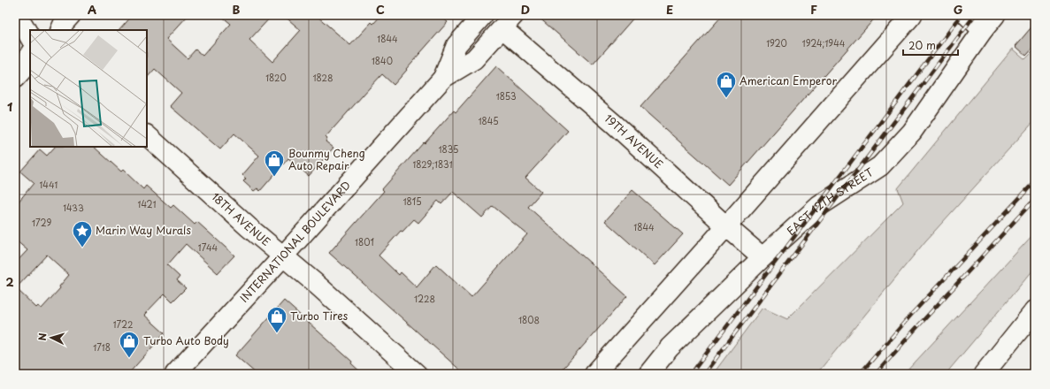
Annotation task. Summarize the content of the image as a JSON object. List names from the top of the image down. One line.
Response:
{"streets":{"main road":["19TH AVENUE","EAST 12TH STREET","18TH AVENUE","INTERNATIONAL BOULEVARD"]},"crossings":[["19TH AVENUE","EAST 12TH STREET"],["19TH AVENUE","INTERNATIONAL BOULEVARD"],["18TH AVENUE","INTERNATIONAL BOULEVARD"]],"places":{"shop":["American Emperor","Bounmy Cheng Auto Repair","Turbo Tires","Turbo Auto Body"],"place":["Marin Way Murals"]},"house_numbers":["1844","1920","1924;1944","1840","1820","1828","1853","1845","1835","1829;1831","1441","1815","1421","1433","1729","1844","1801","1744","1228","1808","1722","1718"],"scale_bar":"20 m","north":"left","grid":{"columns":["A","B","C","D","E","F","G"],"rows":["1","2"]}}
